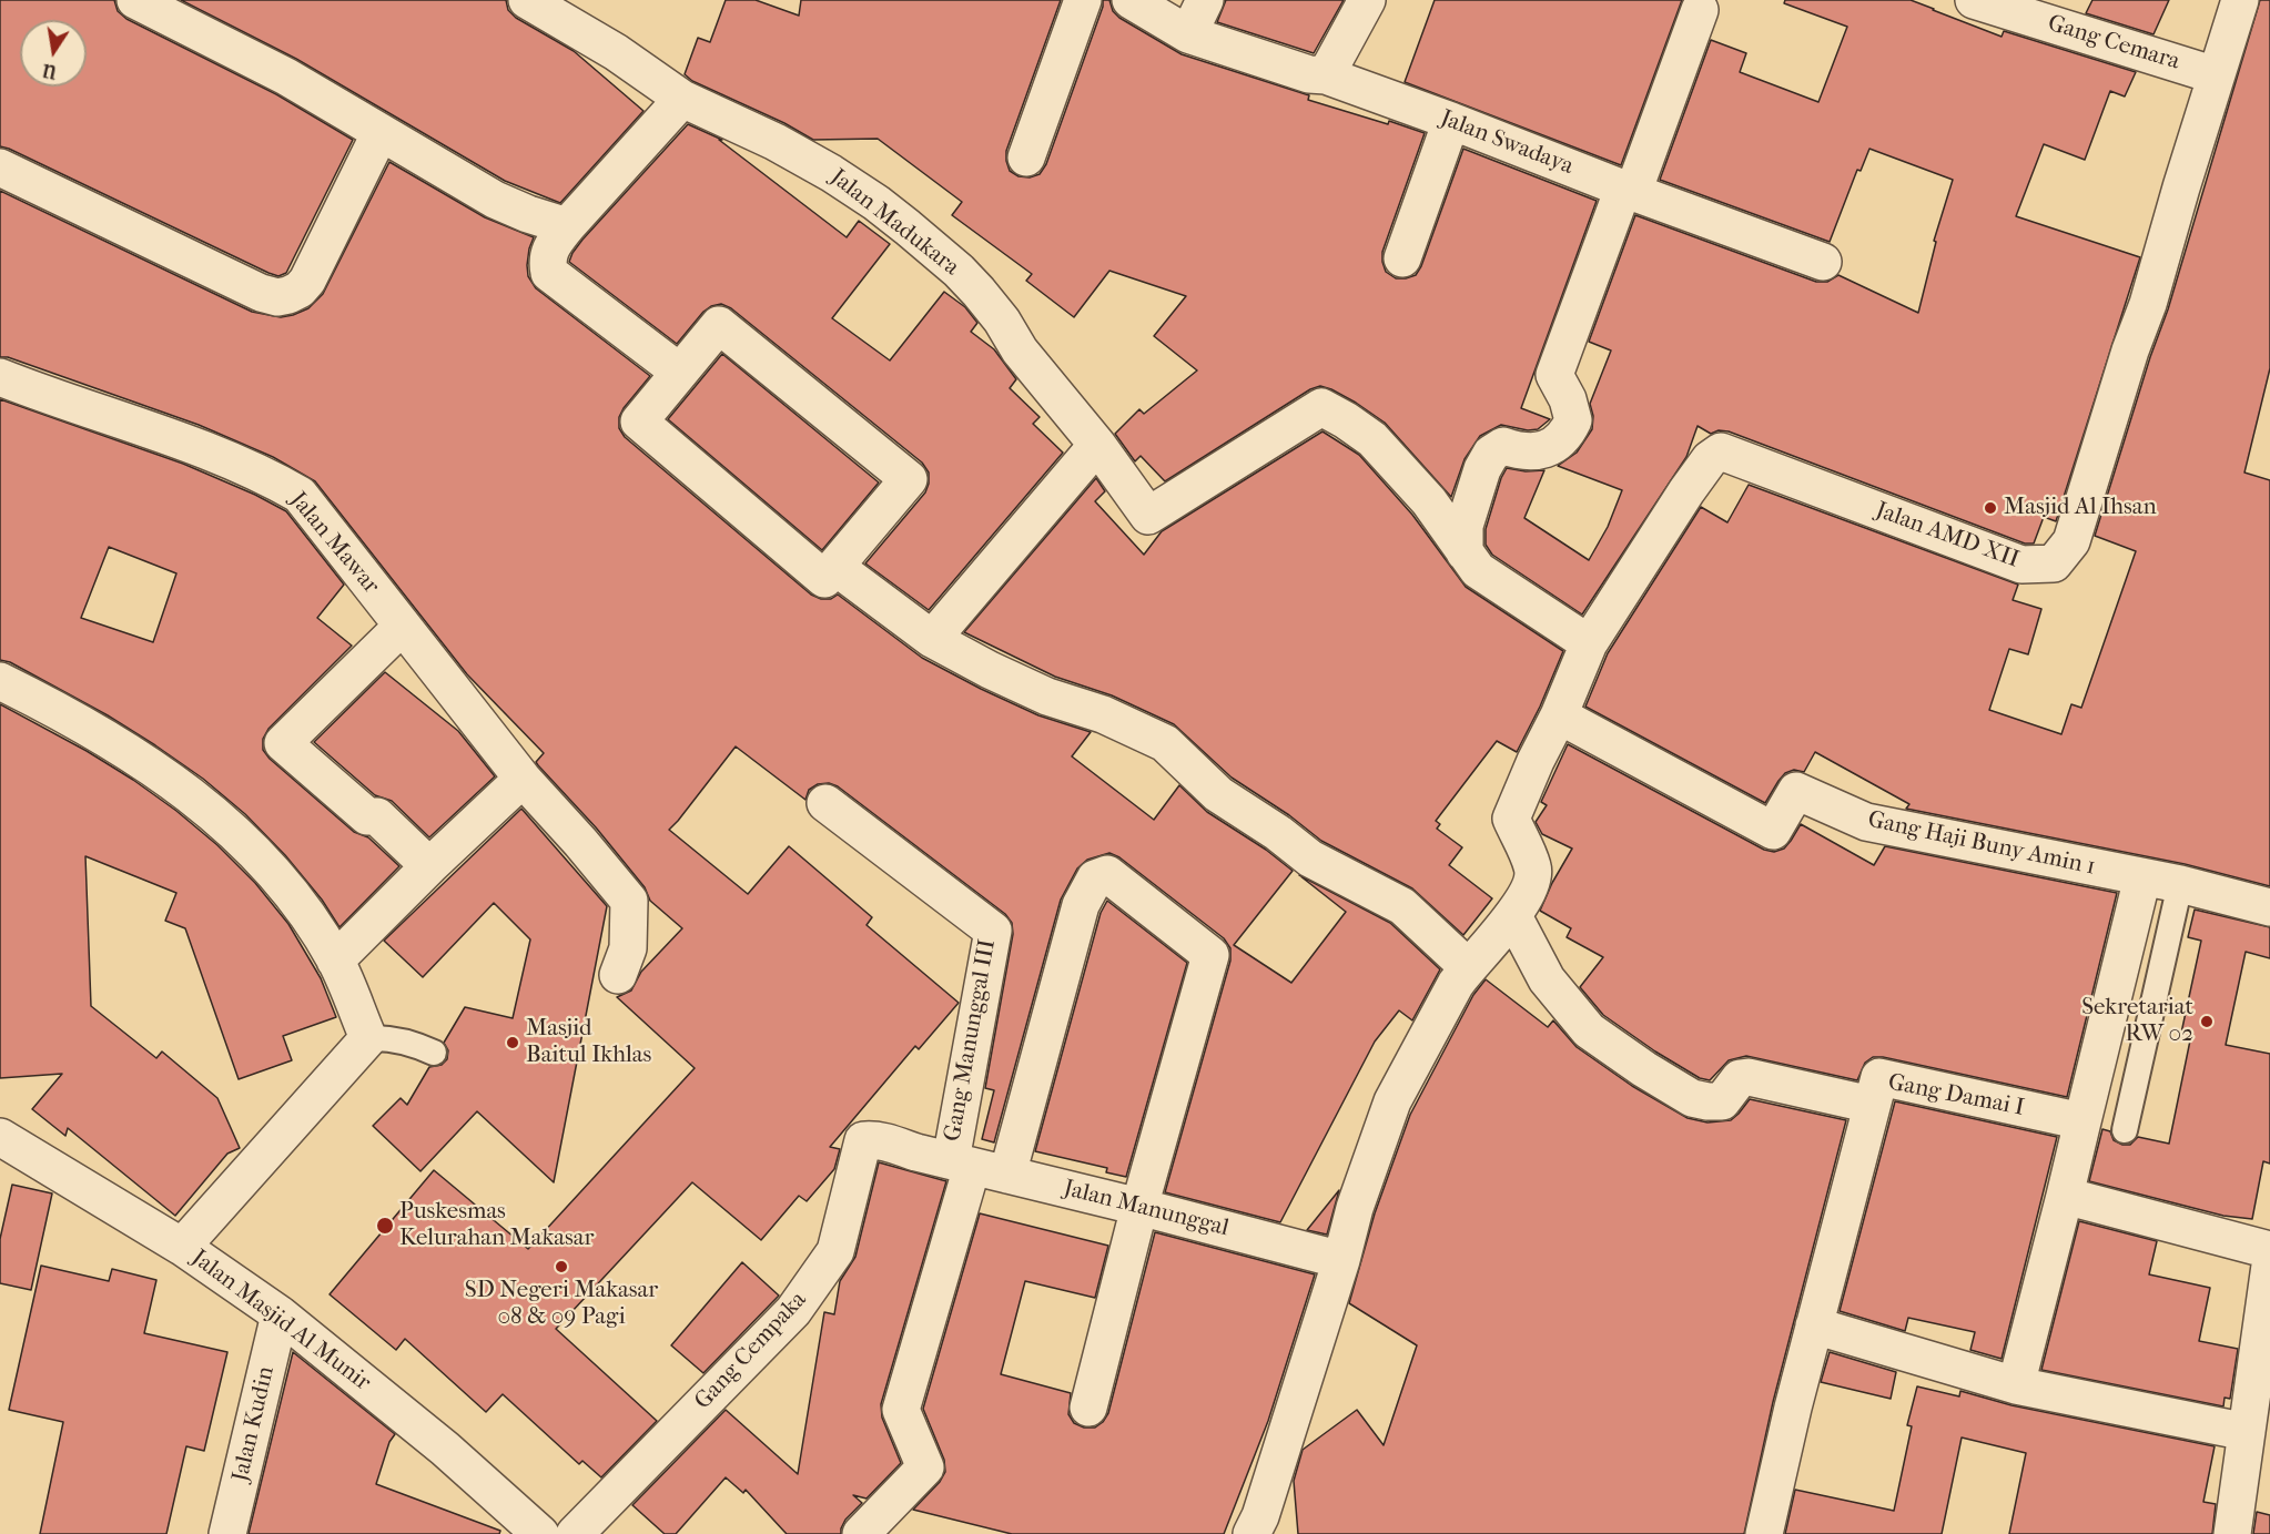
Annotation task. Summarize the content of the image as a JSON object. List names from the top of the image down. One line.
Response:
{"streets":{"street":["Gang Cemara","Jalan Swadaya","Jalan Madukara","Jalan AMD XII","Jalan Mawar","Gang Haji Buny Amin 1","Gang Manunggal III","Gang Damai I","Jalan Manunggal","Jalan Masjid Al Munir","Gang Cempaka","Jalan Kudin"]},"crossings":[["Gang Cemara","Jalan AMD XII"],["Jalan AMD XII","Gang Haji Buny Amin 1"],["Gang Manunggal III","Jalan Manunggal"],["Gang Manunggal III","Gang Cempaka"],["Jalan Manunggal","Gang Cempaka"],["Jalan Masjid Al Munir","Jalan Kudin"]],"places":["Masjid Al Ihsan","Sekretariat RW 02","Masjid Baitul Ikhlas","Puskesmas Kelurahan Makasar","SD Negeri Makasar 08 & 09 Pagi"],"north":"bottom"}
